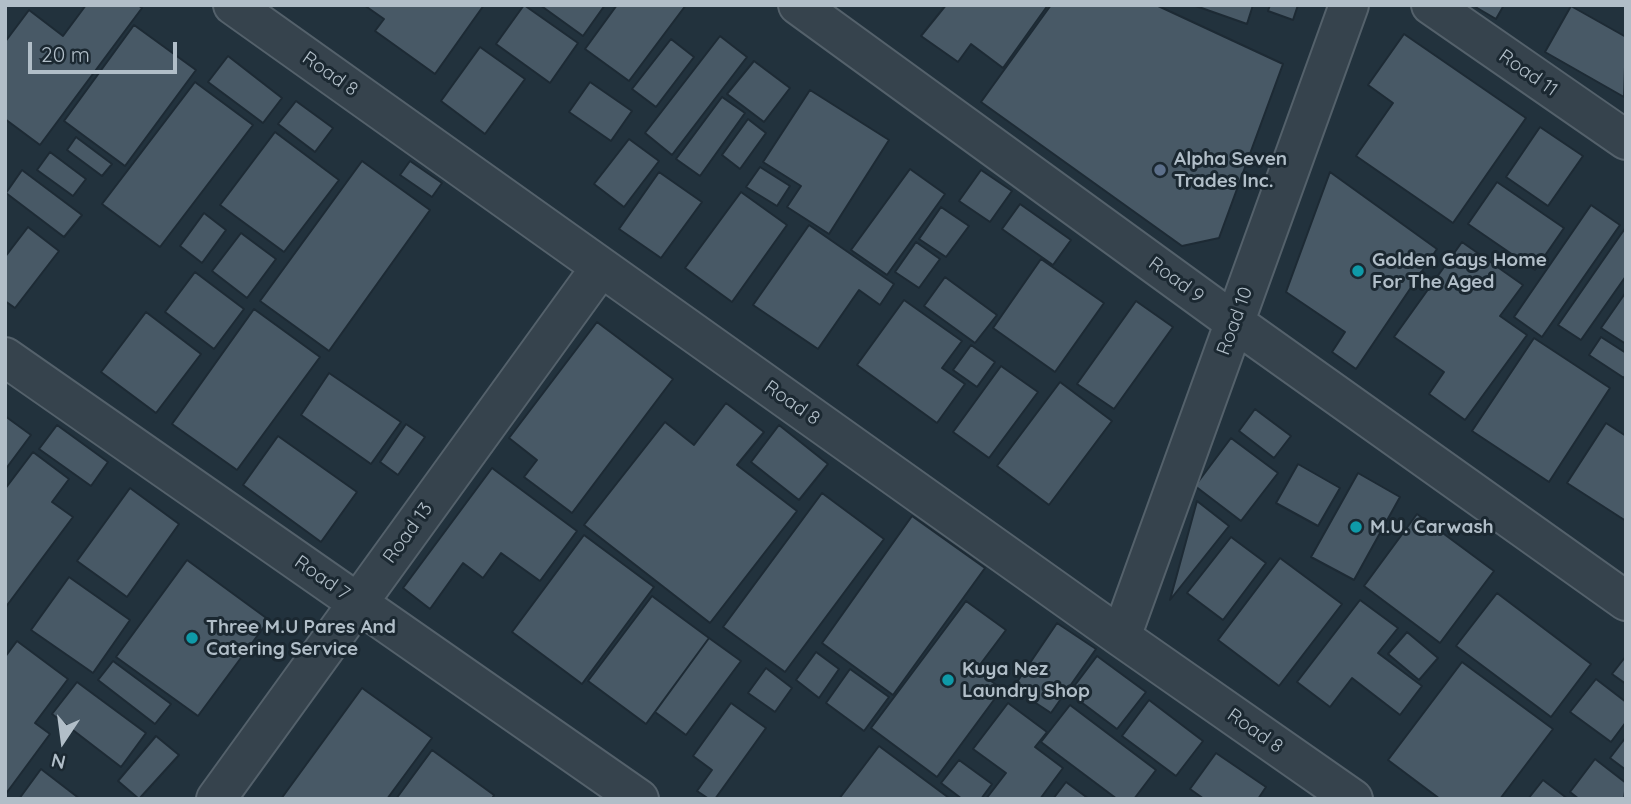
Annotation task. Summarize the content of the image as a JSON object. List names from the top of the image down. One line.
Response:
{"streets":{"street":["Road 11","Road 8","Road 9","Road 10","Road 13","Road 7"]},"crossings":[["Road 8","Road 10"],["Road 8","Road 13"],["Road 9","Road 10"],["Road 13","Road 7"]],"places":["Alpha Seven Trades Inc.","Golden Gays Home For The Aged","M.U. Carwash","Three M.U Pares And Catering Service","Kuya Nez Laundry Shop"],"scale_bar":"20 m","north":"bottom"}
